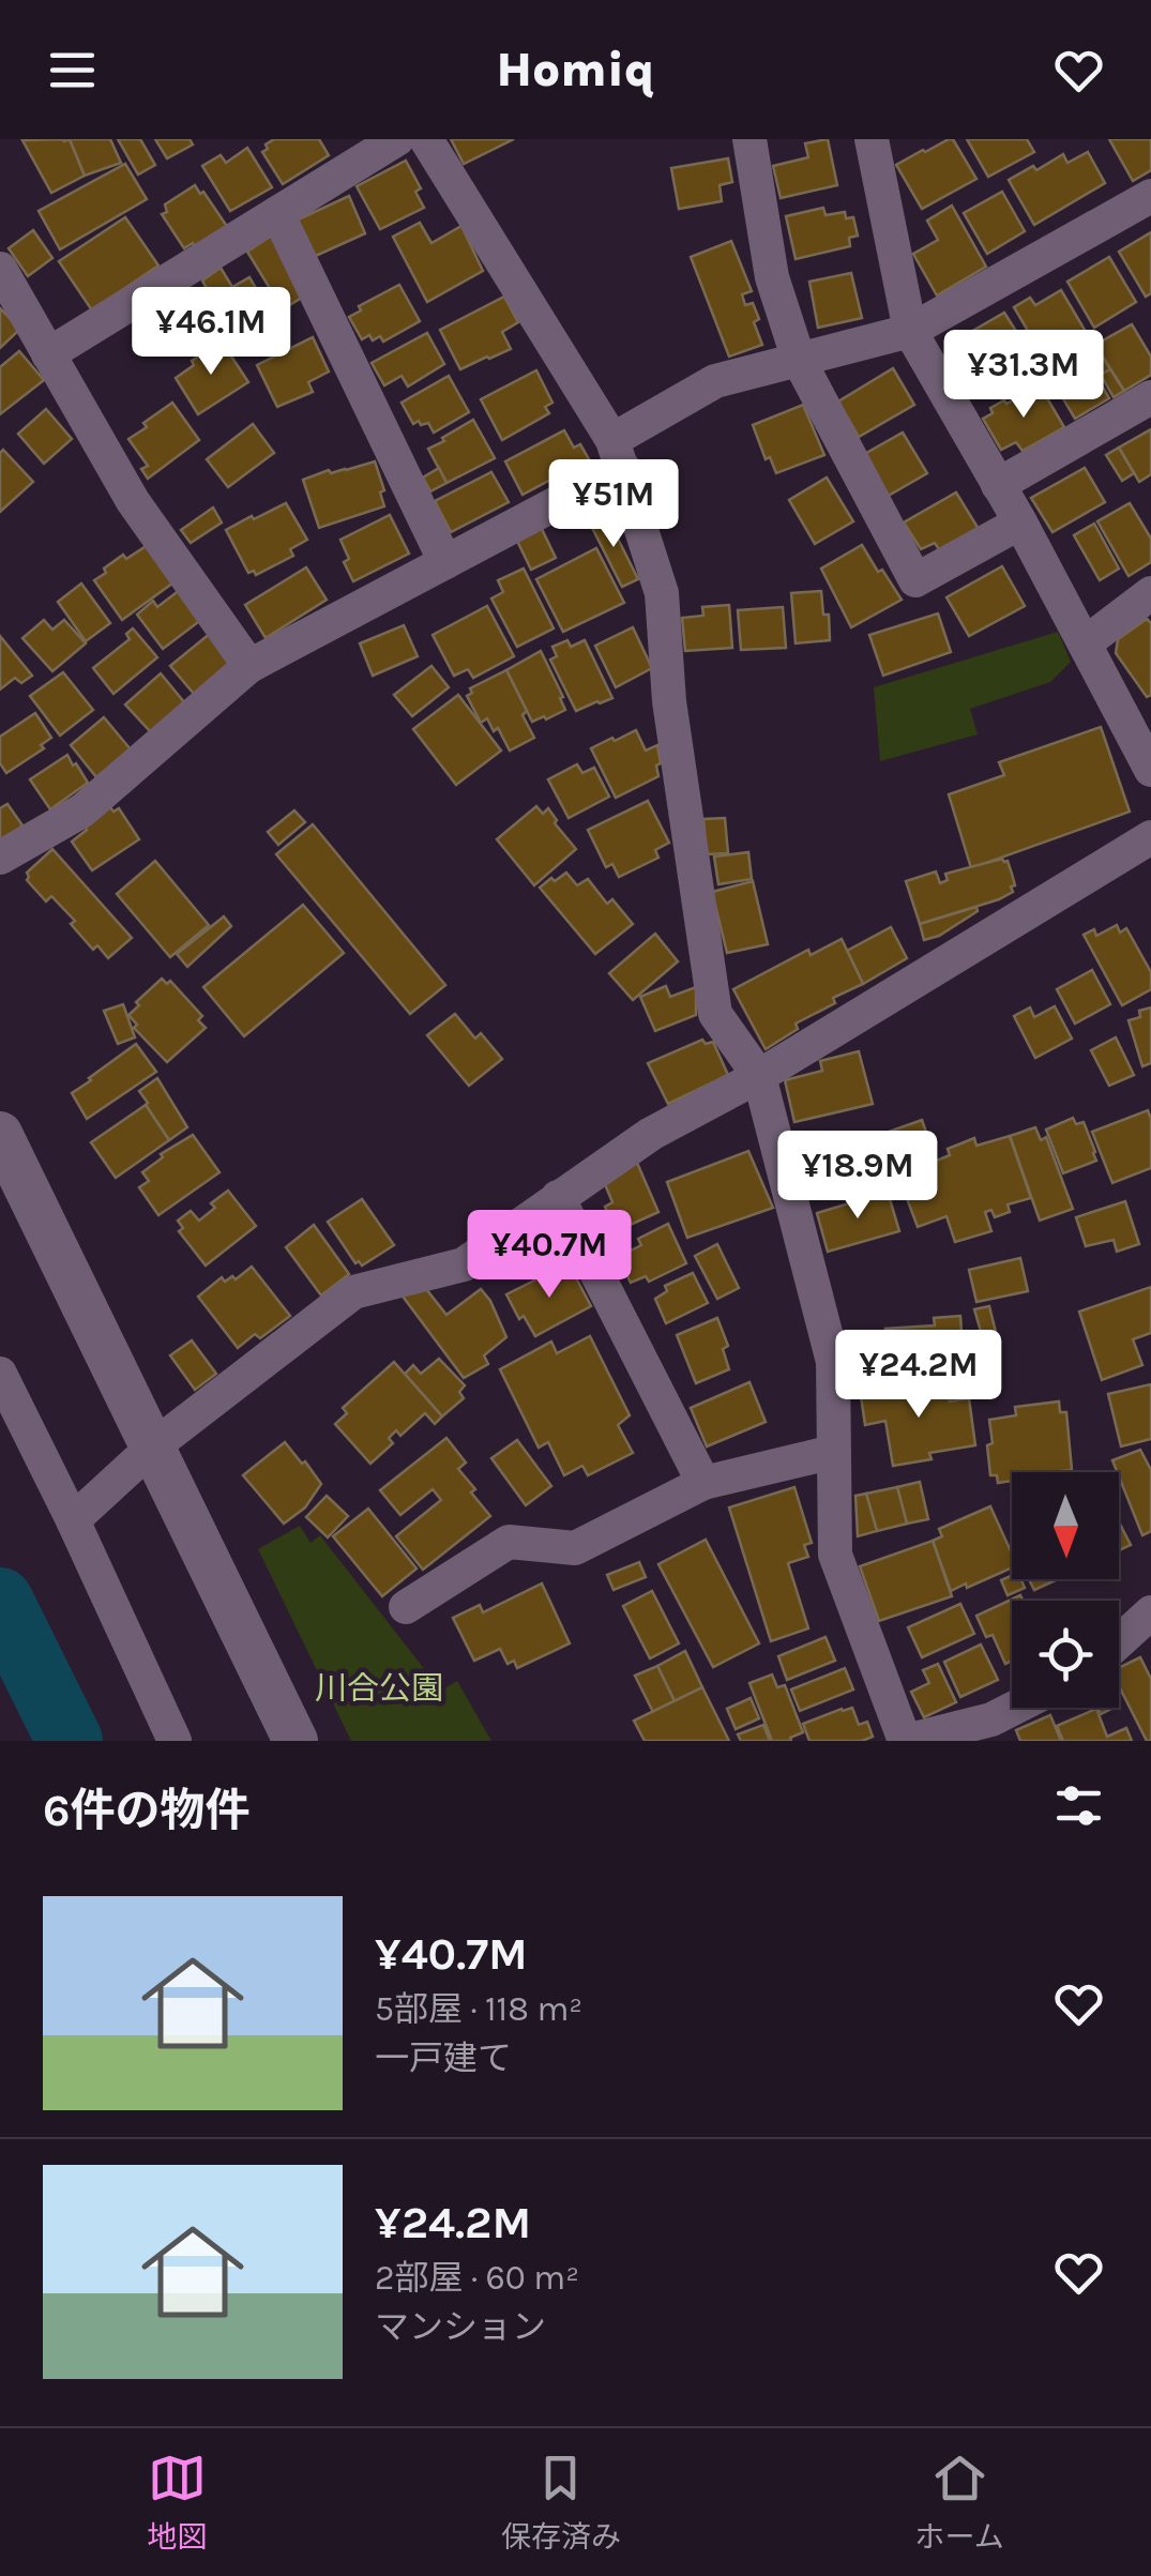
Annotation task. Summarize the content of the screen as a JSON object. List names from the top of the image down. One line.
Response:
{"parks":["川合公園"],"north":"bottom","page":{"header":"Homiq","price":["¥46.1M","¥31.3M","¥51M","¥18.9M","¥40.7M","¥24.2M"],"heading":"6件の物件","list":[{"name":"¥40.7M","note":"5部屋 · 118 m² · 一戸建て"},{"name":"¥24.2M","note":"2部屋 · 60 m² · マンション"}],"tabs":["地図","保存済み","ホーム"]}}
